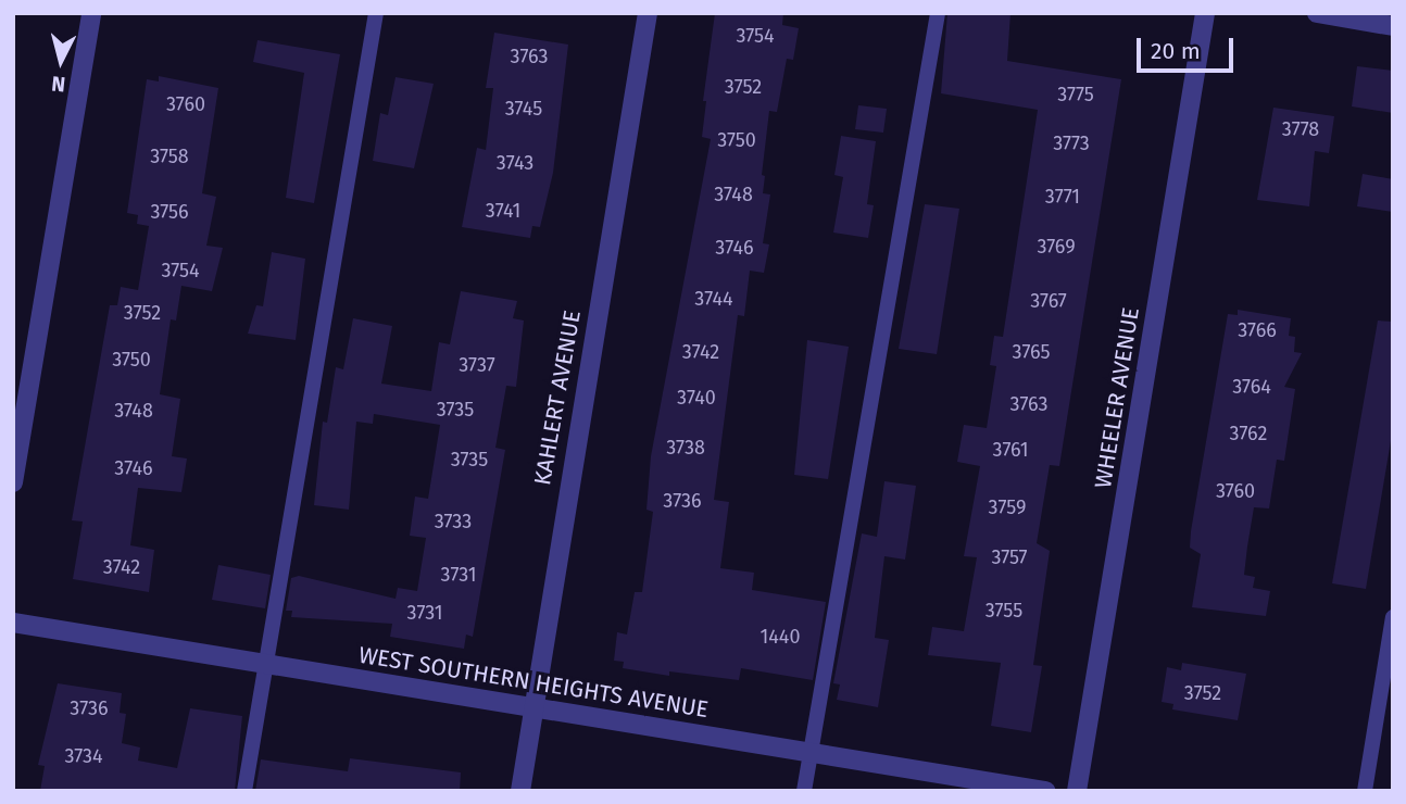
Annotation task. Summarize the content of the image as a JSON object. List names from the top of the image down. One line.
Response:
{"streets":{"street":["KAHLERT AVENUE","WHEELER AVENUE","WEST SOUTHERN HEIGHTS AVENUE"]},"crossings":[["KAHLERT AVENUE","WEST SOUTHERN HEIGHTS AVENUE"]],"house_numbers":["3754","3763","3752","3775","3760","3745","3778","3750","3773","3758","3743","3748","3771","3741","3756","3769","3746","3754","3744","3767","3752","3766","3742","3765","3750","3737","3764","3740","3763","3735","3748","3762","3738","3761","3735","3746","3760","3736","3759","3733","3757","3742","3731","3755","3731","1440","3752","3736","3734"],"scale_bar":"20 m","north":"bottom"}
